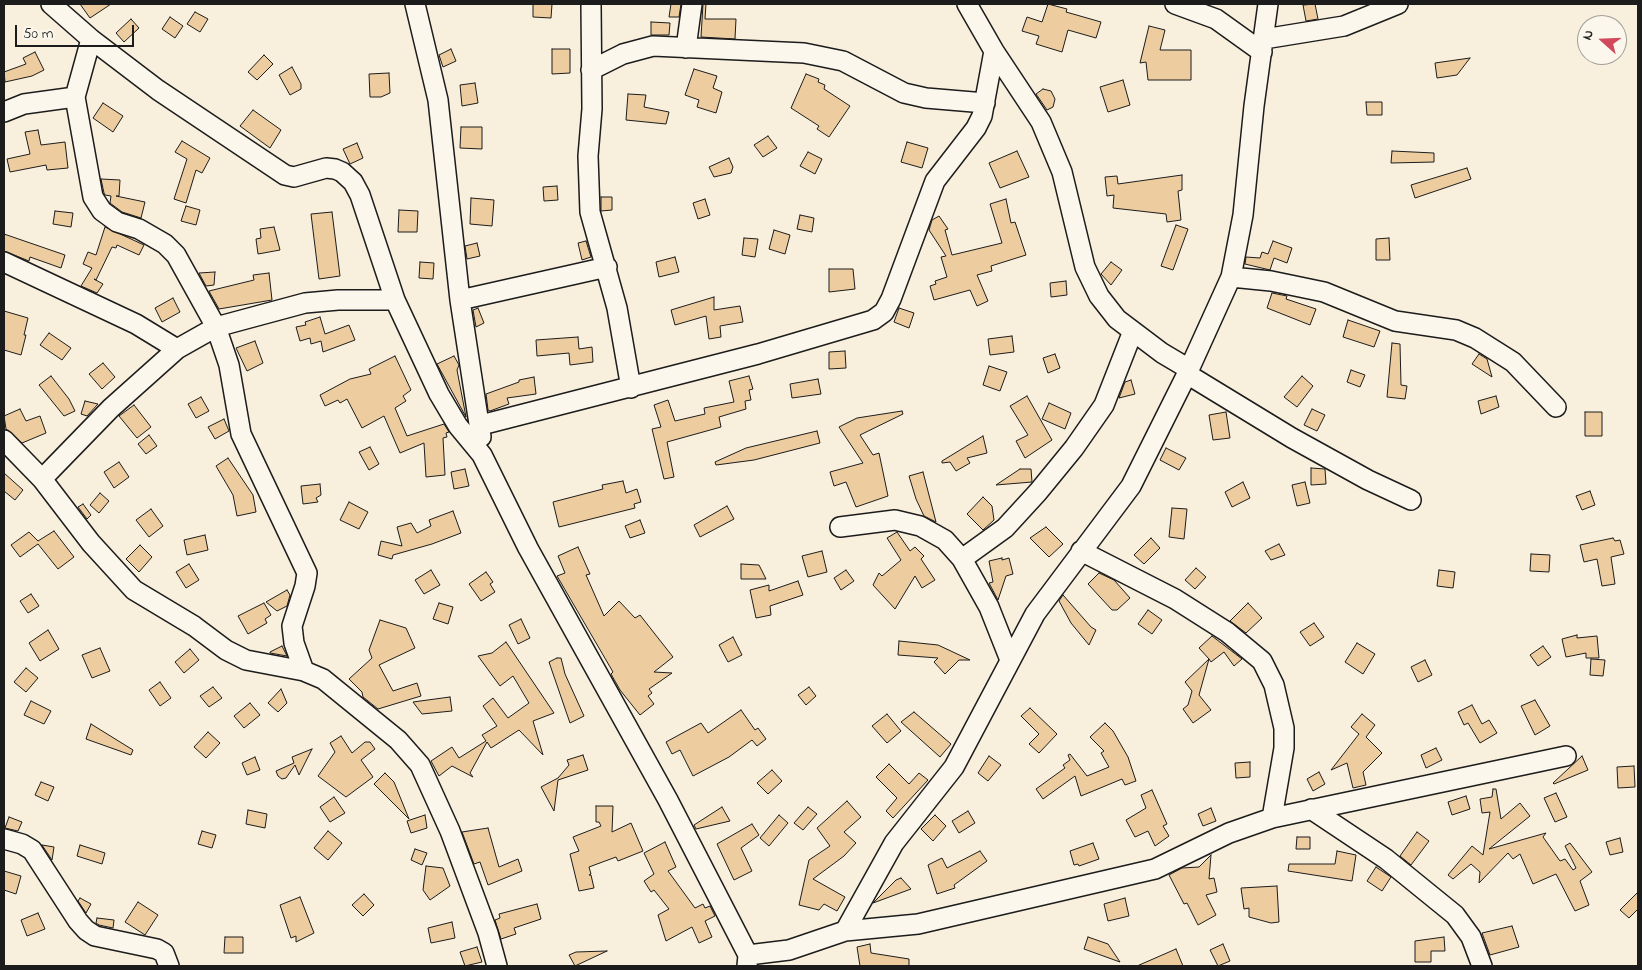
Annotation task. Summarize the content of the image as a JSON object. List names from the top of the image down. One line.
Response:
{"scale_bar":"50 m","north":"left"}
